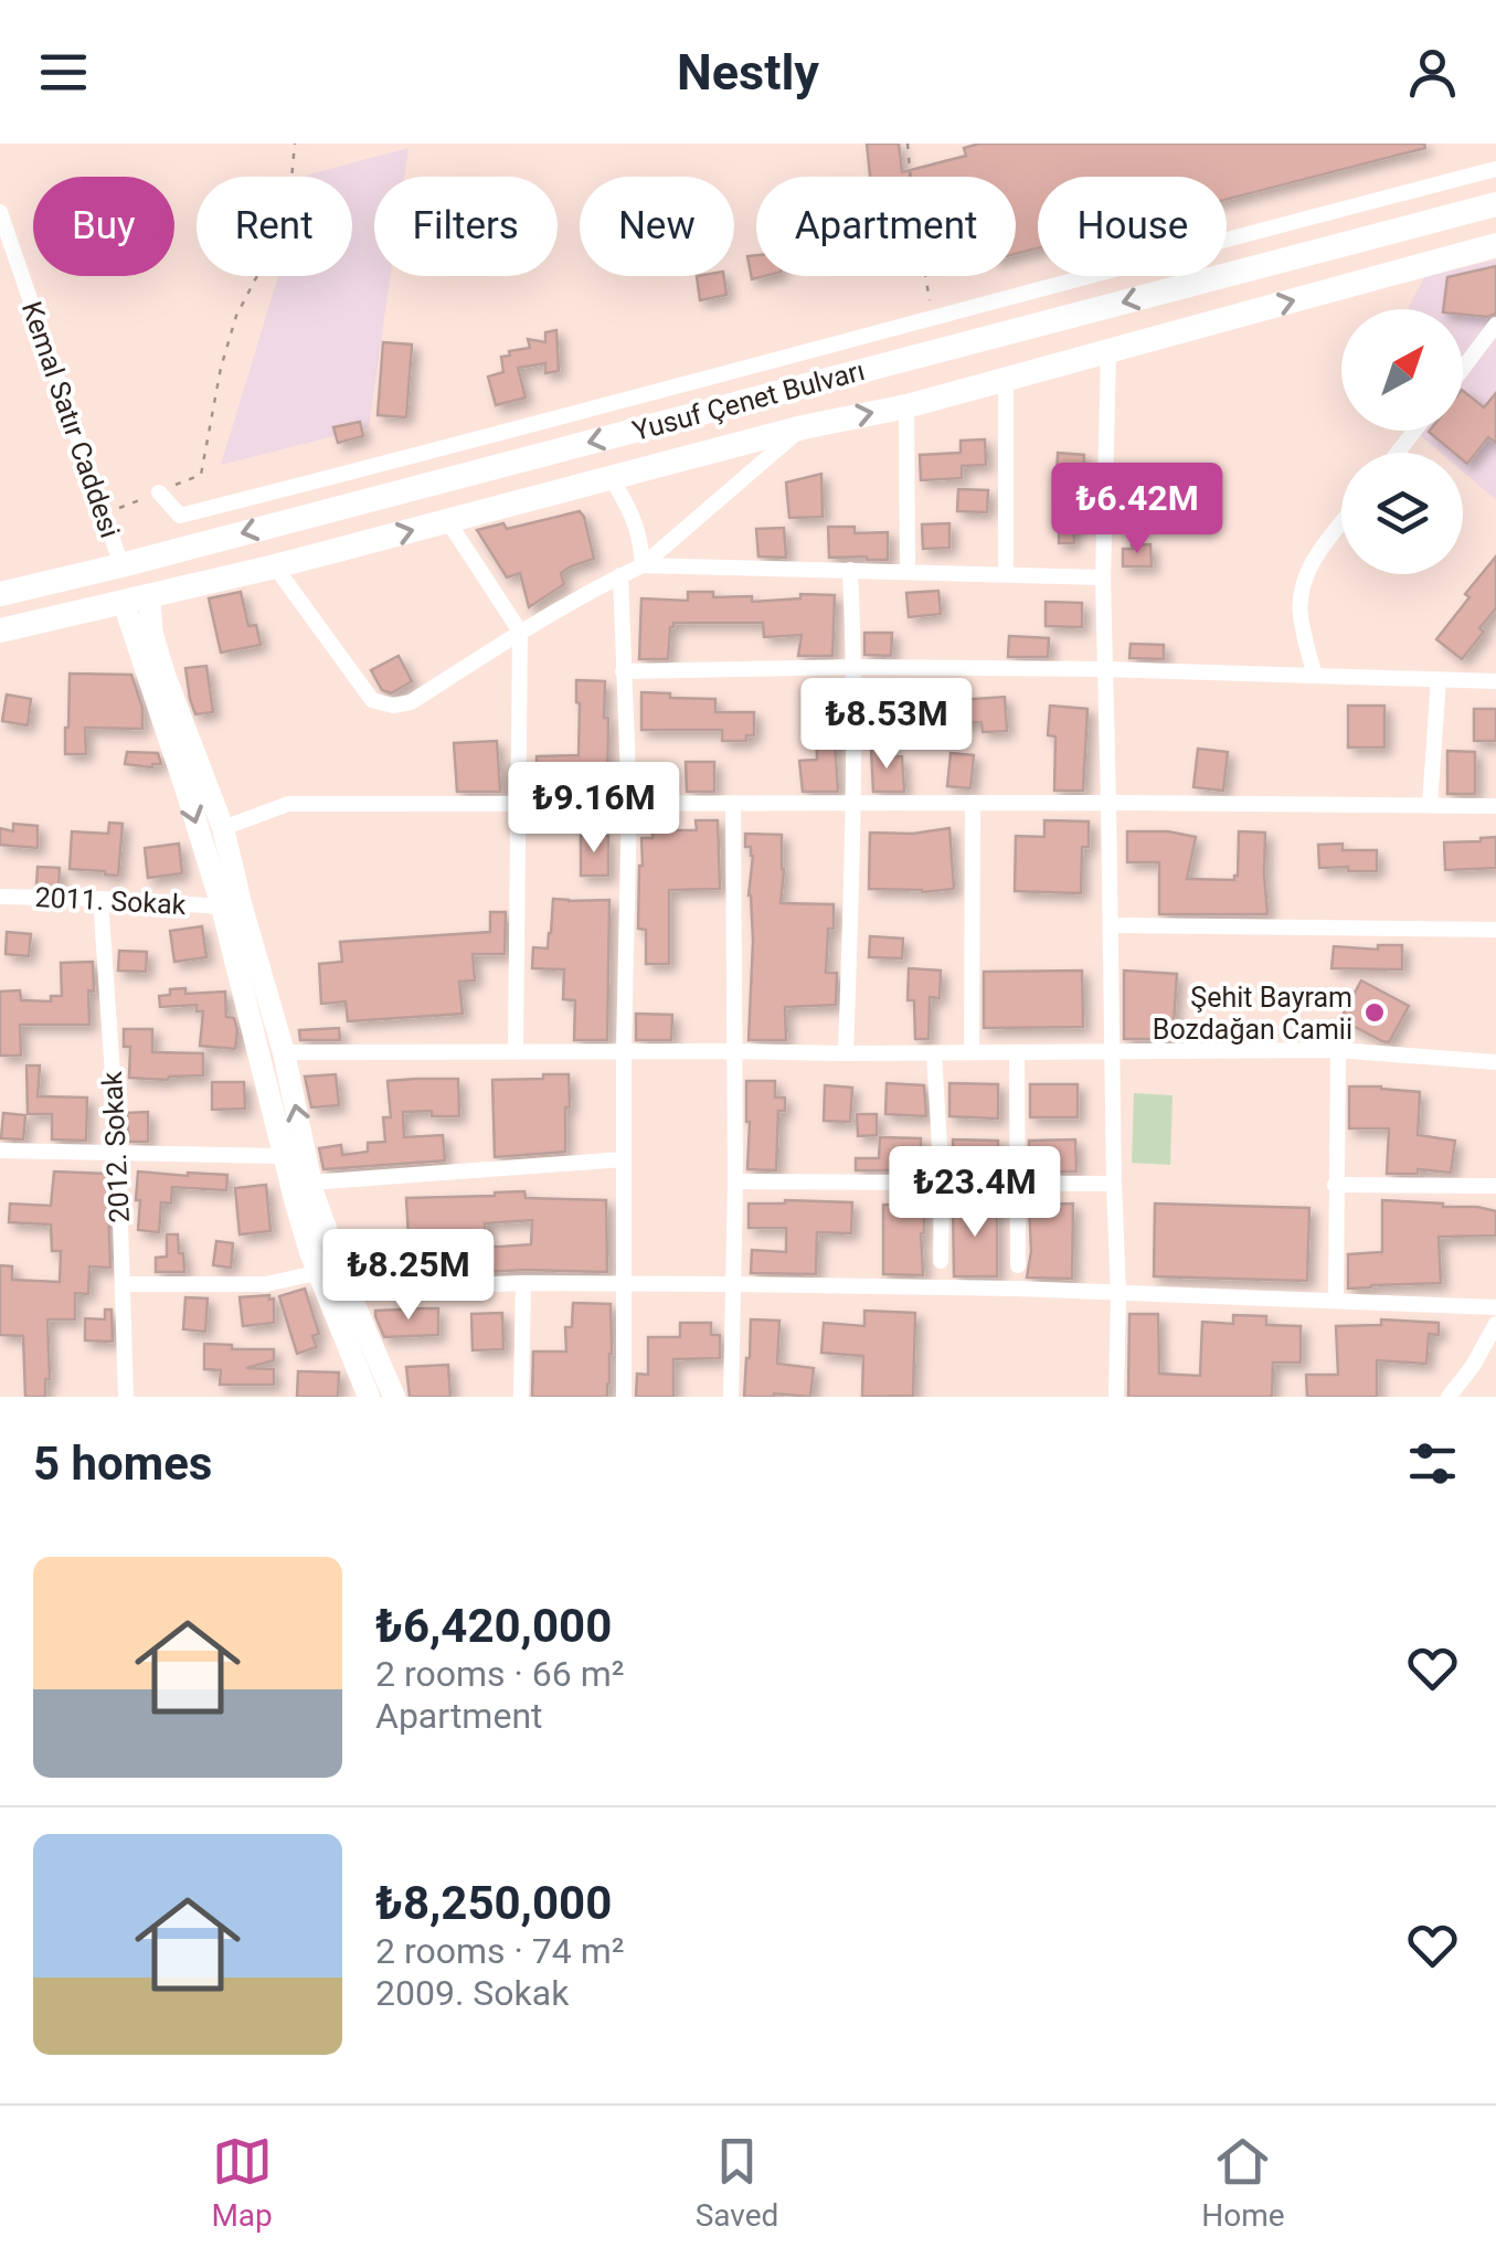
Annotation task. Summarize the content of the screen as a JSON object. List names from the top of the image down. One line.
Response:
{"streets":{"highway":["Yusuf Çenet Bulvarı"],"street":["Kemal Satır Caddesi","2011. Sokak","2012. Sokak"]},"crossings":[["Yusuf Çenet Bulvarı","Kemal Satır Caddesi"],["2011. Sokak","2012. Sokak"]],"places":["Şehit Bayram Bozdağan Camii"],"north":"top right","page":{"header":"Nestly","chip":["Buy","Rent","Filters","New","Apartment","House"],"price":["₺6.42M","₺8.53M","₺9.16M","₺23.4M","₺8.25M"],"heading":"5 homes","list":[{"name":"₺6,420,000","note":"2 rooms · 66 m² · Apartment"},{"name":"₺8,250,000","note":"2 rooms · 74 m² · 2009. Sokak"}],"tabs":["Map","Saved","Home"]}}
